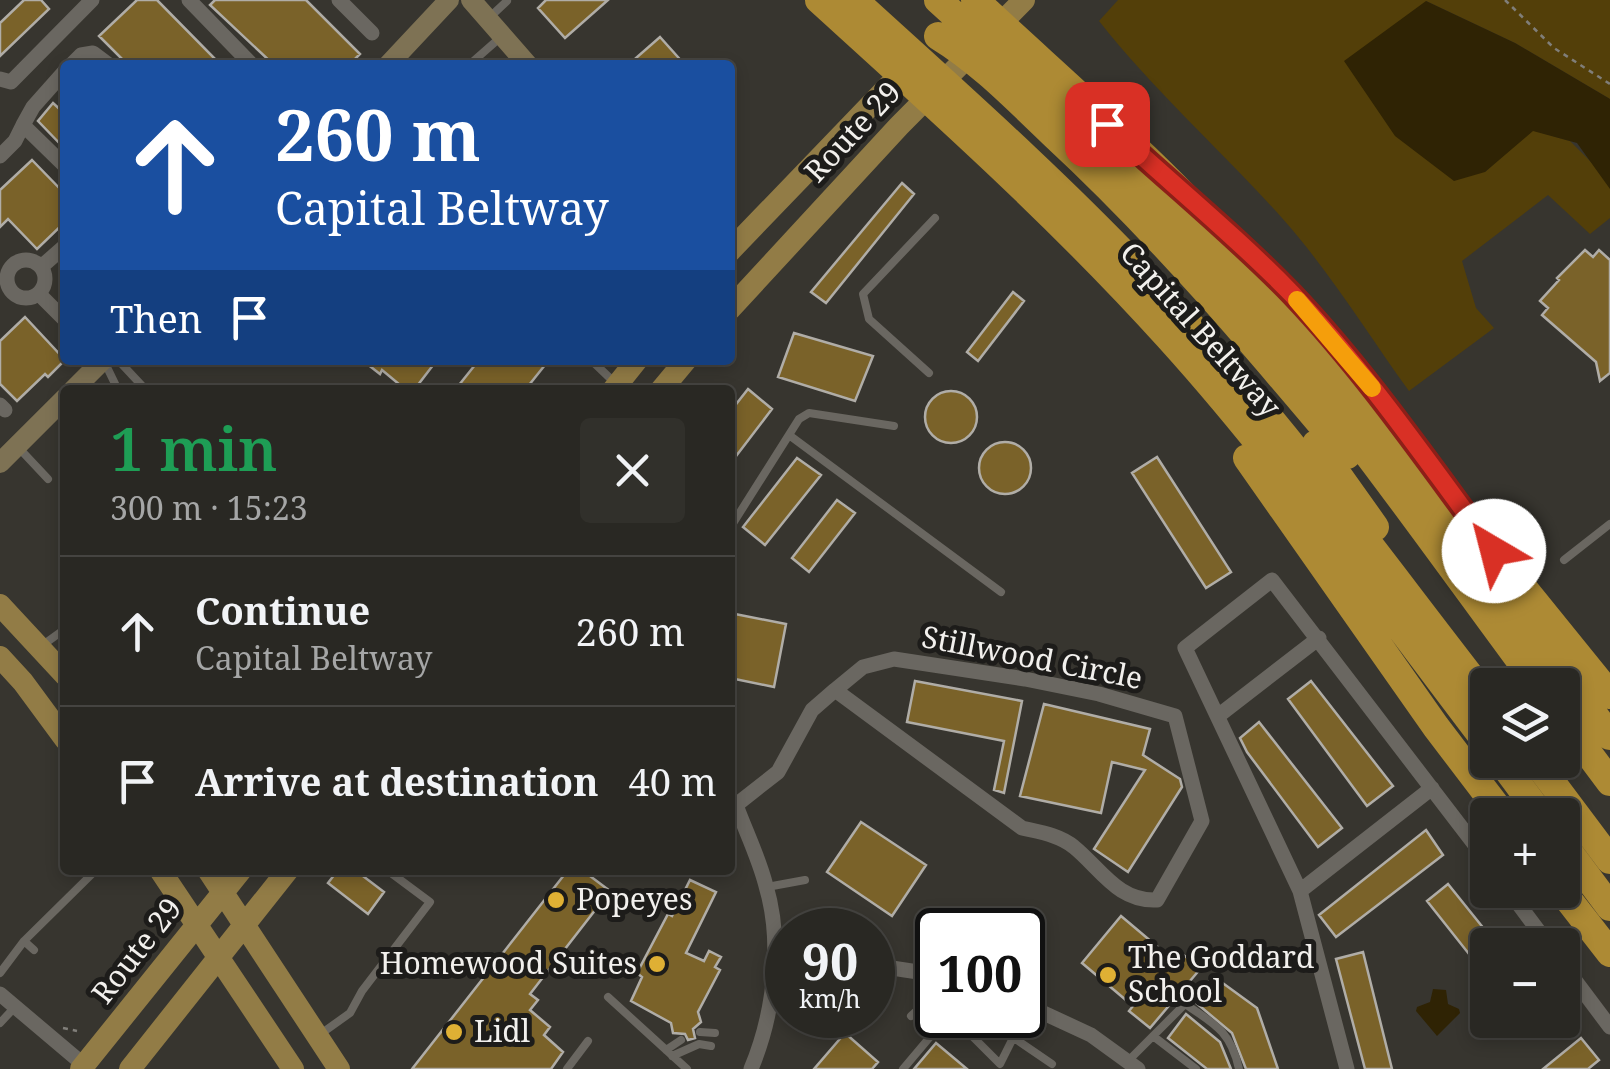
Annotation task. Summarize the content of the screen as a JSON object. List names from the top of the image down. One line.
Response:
{"streets":{"highway":["Capital Beltway"],"main road":["Route 29"],"street":["Stillwood Circle"]},"places":["Popeyes","Homewood Suites","The Goddard School","Lidl"],"page":{"turn":["260 m","Capital Beltway"],"then":"Then","heading":["1 min","300 m · 15:23"],"list":[{"name":"Continue","note":"Capital Beltway","value":"260 m"},{"name":"Arrive at destination","value":"40 m"}],"map_buttons":["+","−"],"speed":"90 km/h","limit":"100"}}
